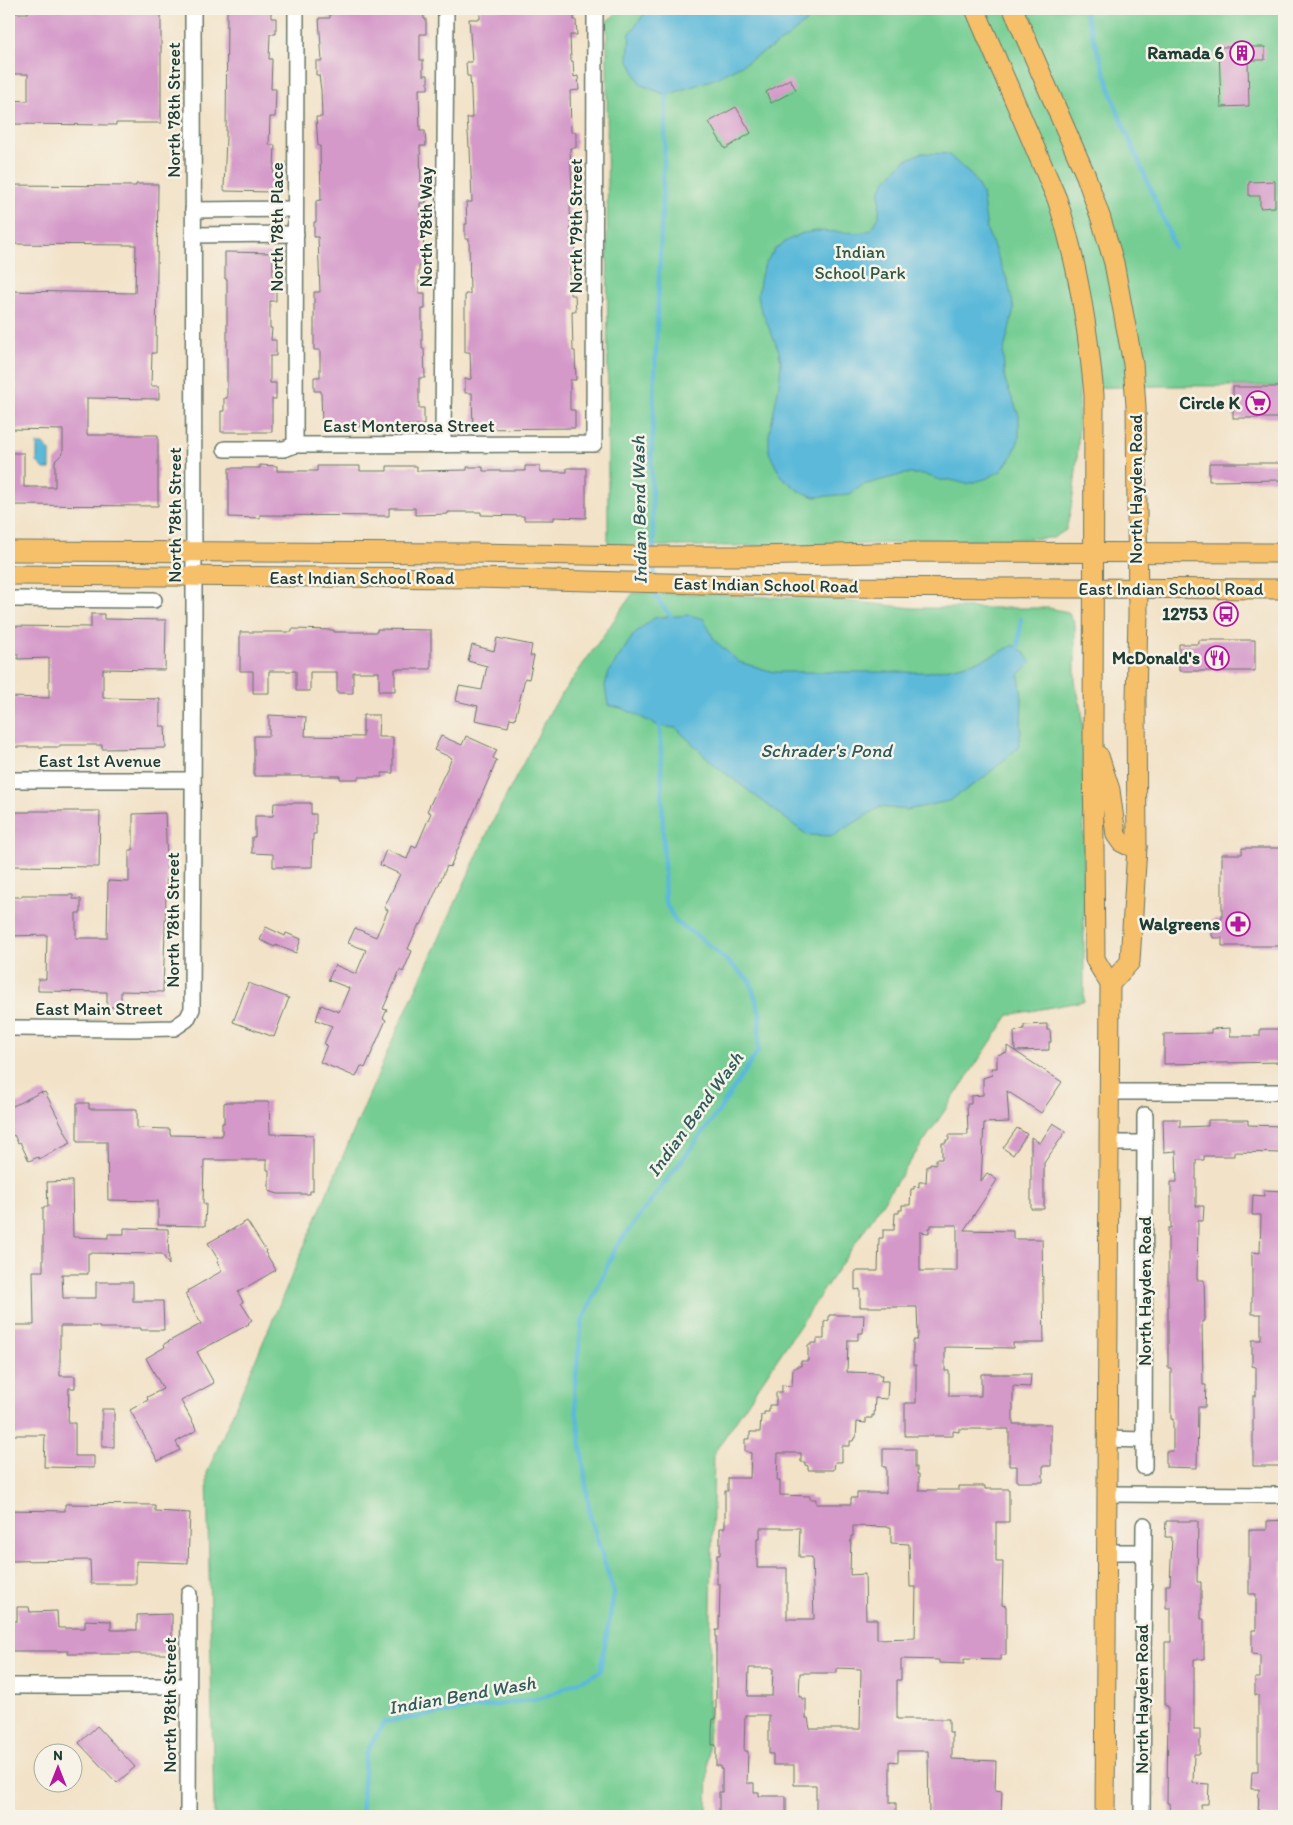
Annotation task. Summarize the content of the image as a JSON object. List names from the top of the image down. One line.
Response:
{"streets":{"main road":["North Hayden Road","East Indian School Road"],"street":["North 78th Street","North 79th Street","North 78th Place","North 78th Way","East Monterosa Street","East 1st Avenue","East Main Street"]},"crossings":[["North 78th Street","East Indian School Road"],["North 78th Street","East 1st Avenue"],["North 78th Street","East Main Street"],["North 79th Street","East Monterosa Street"],["North 78th Place","East Monterosa Street"],["North 78th Way","East Monterosa Street"],["North Hayden Road","East Indian School Road"]],"water":["Indian Bend Wash","Schrader's Pond"],"parks":["Indian School Park"],"places":{"building":["Ramada 6"],"supermarket":["Circle K"],"bus stop":["12753"],"restaurant":["McDonald's"],"pharmacy":["Walgreens"]},"north":"top"}
